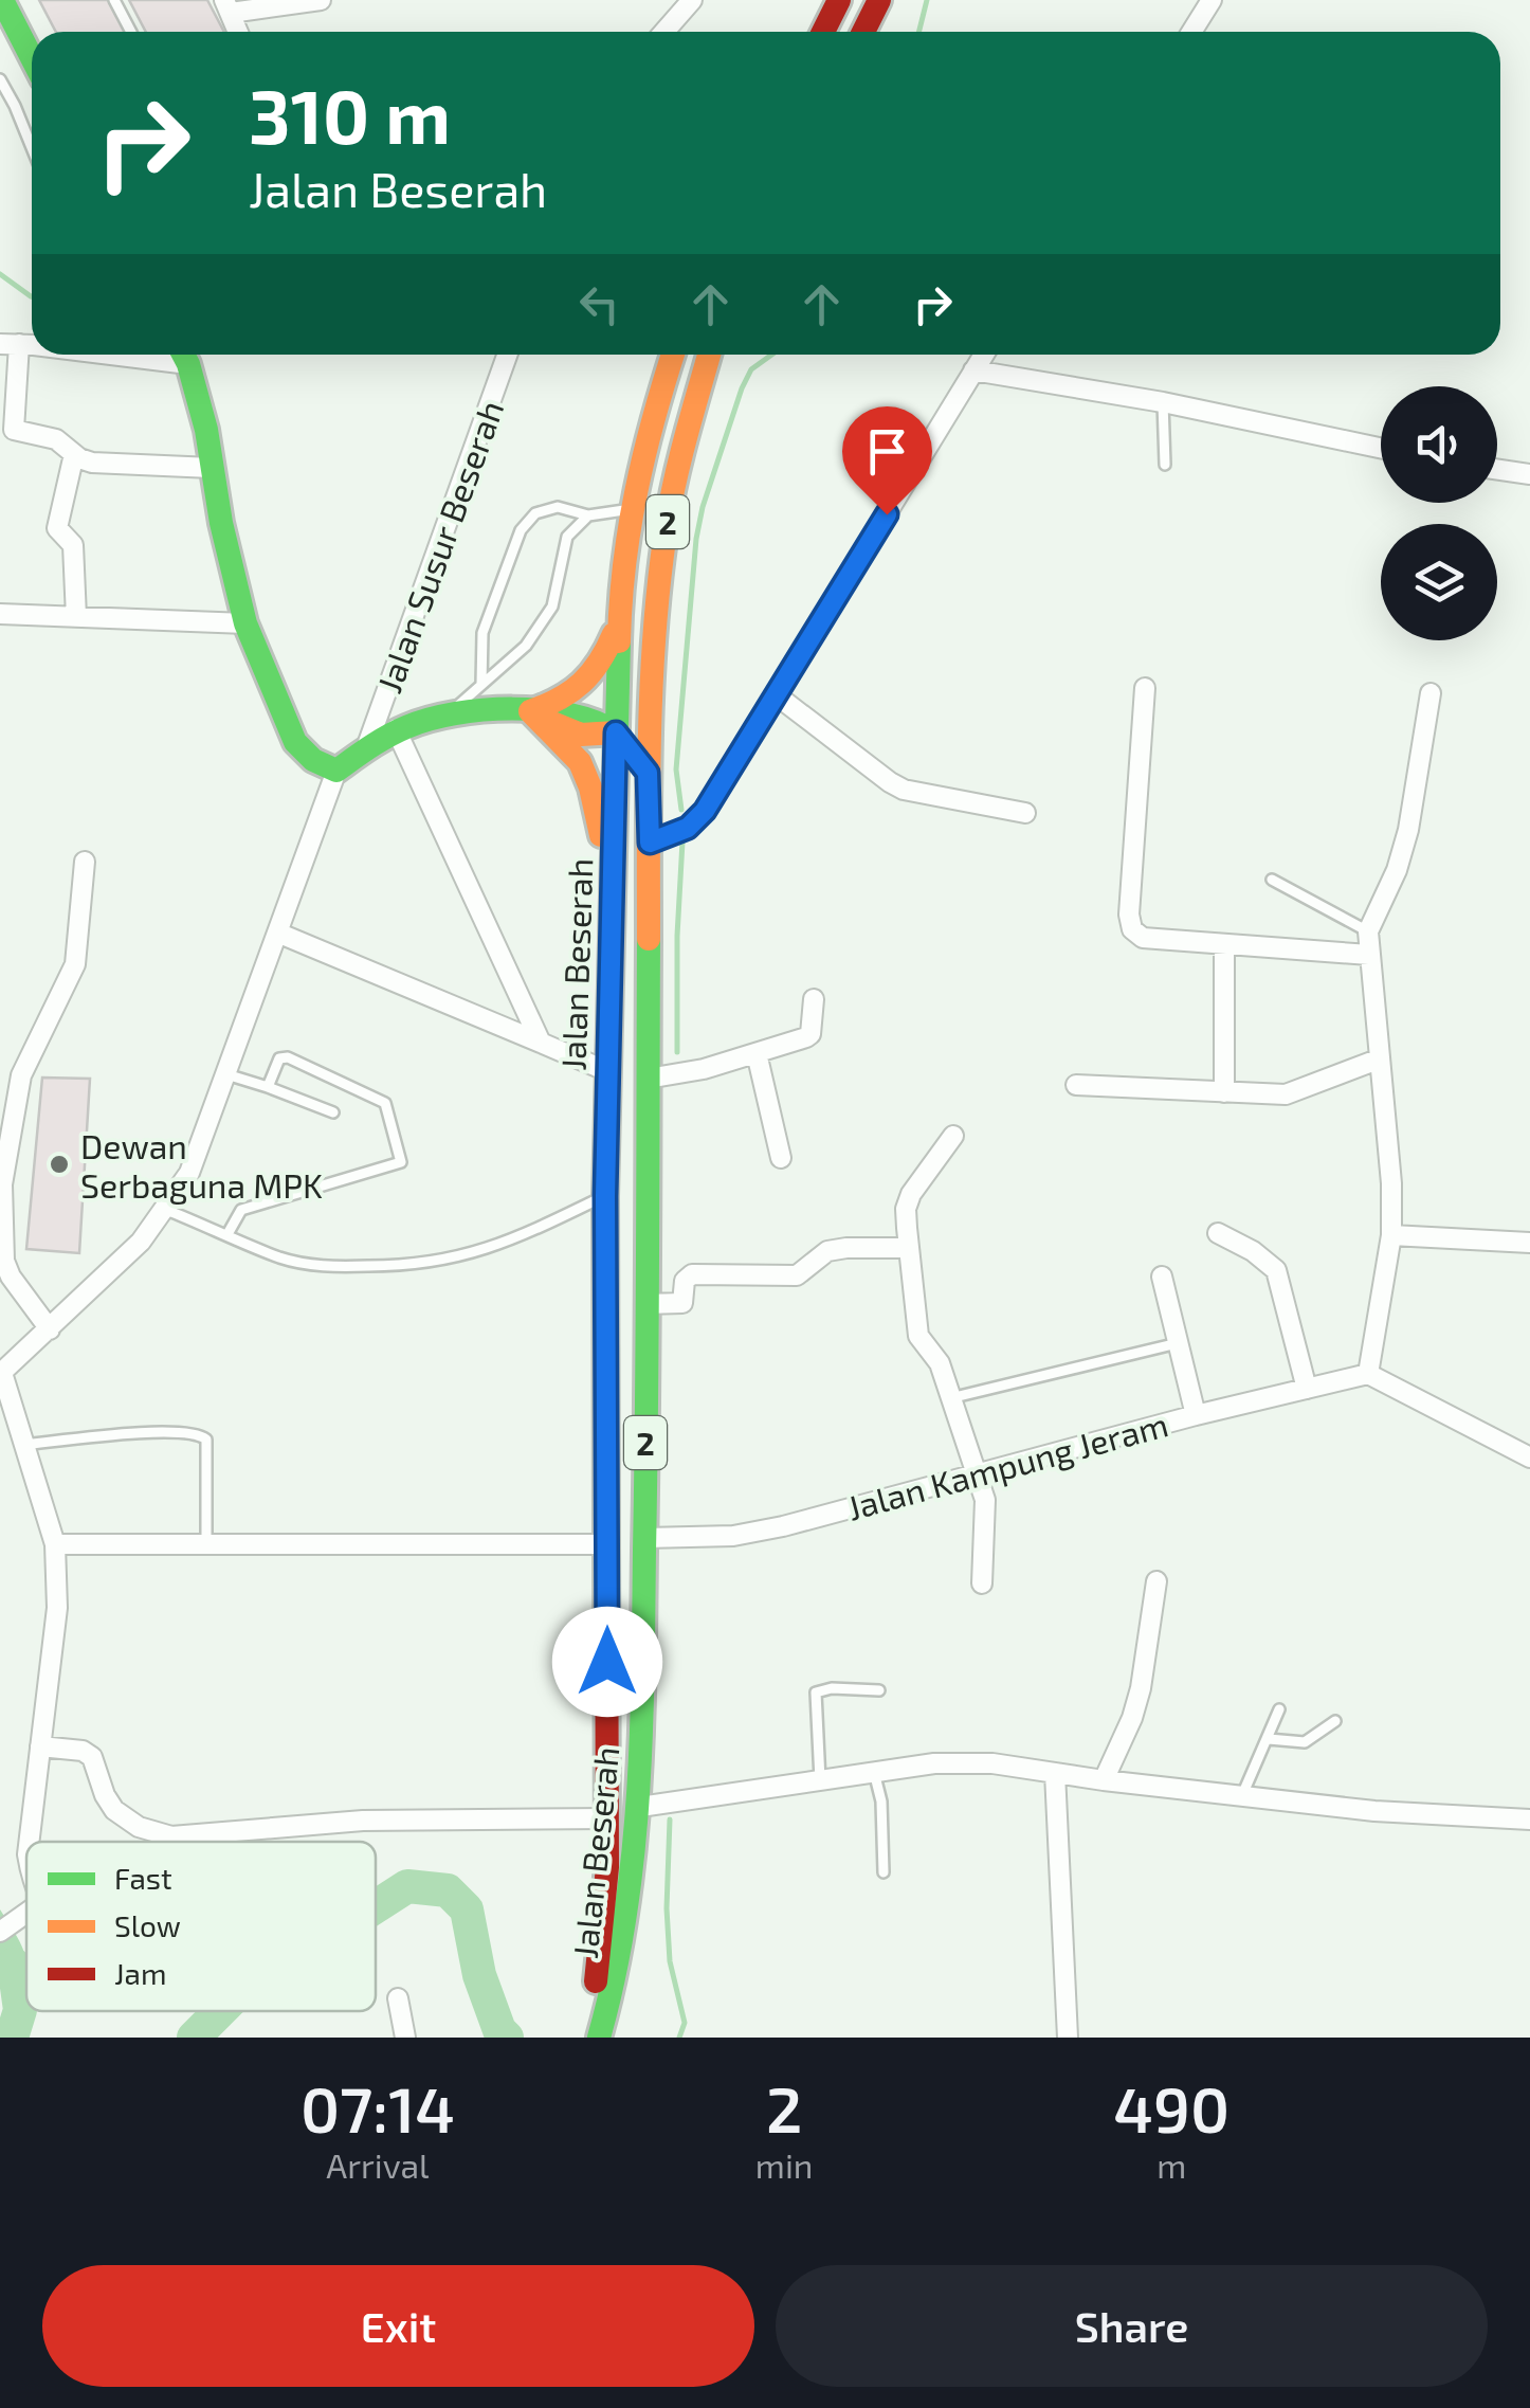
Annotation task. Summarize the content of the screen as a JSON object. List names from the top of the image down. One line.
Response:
{"streets":{"main road":["2","Jalan Beserah"],"street":["Jalan Susur Beserah","Jalan Kampung Jeram"]},"crossings":[["Jalan Beserah","Jalan Kampung Jeram"]],"places":["Dewan Serbaguna MPK"],"legend":["Fast","Slow","Jam"],"page":{"turn":["310 m","Jalan Beserah"],"eta":["07:14","Arrival","2","min","490","m"],"buttons":["Exit","Share"]}}
